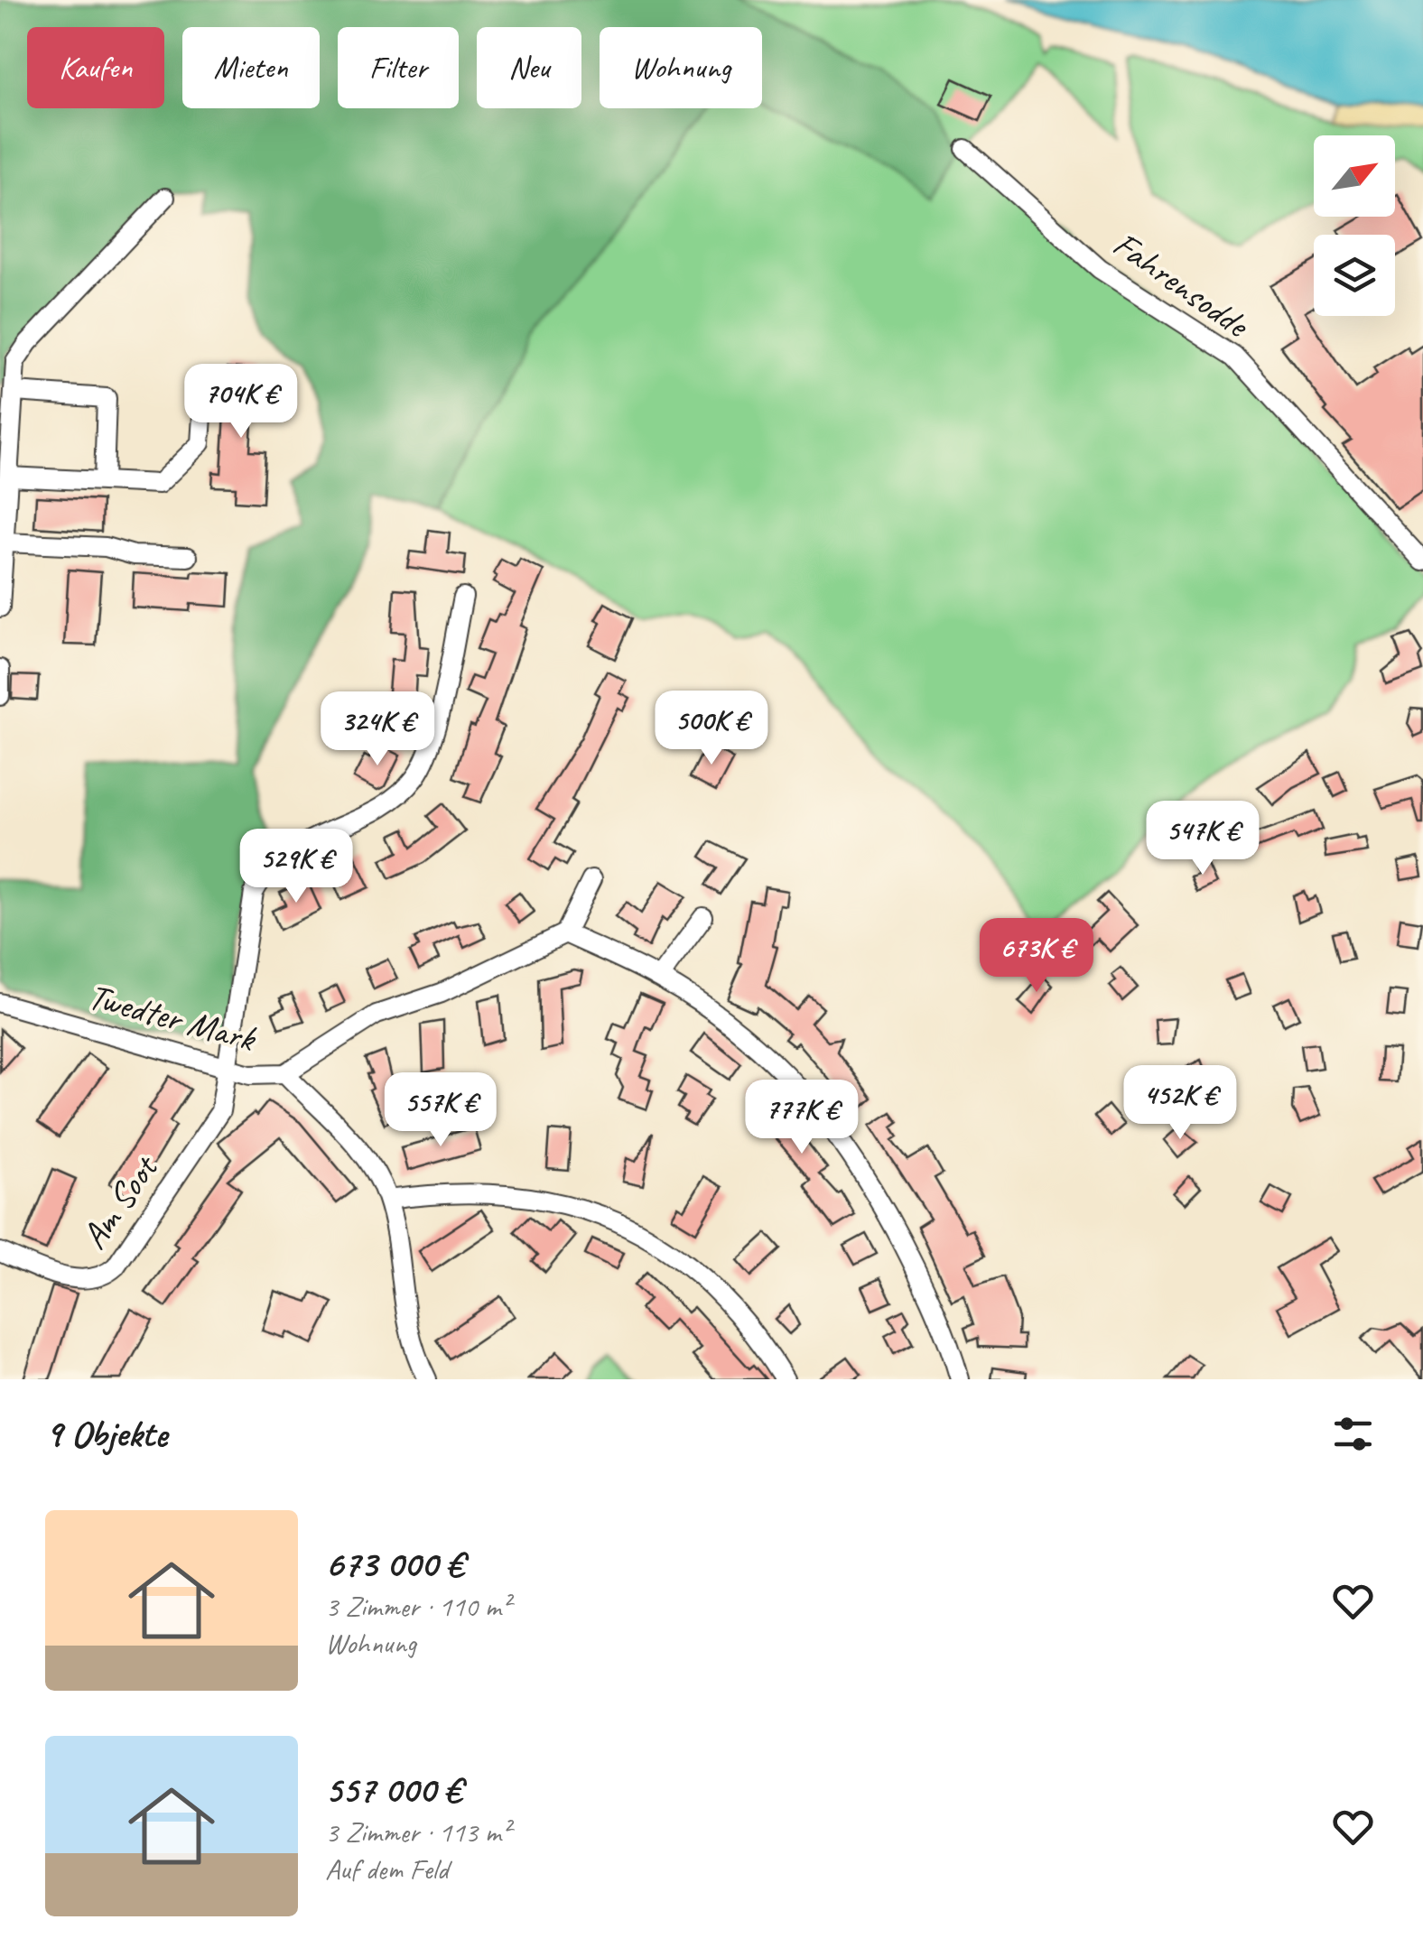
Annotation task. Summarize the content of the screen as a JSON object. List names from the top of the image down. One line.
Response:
{"streets":{"street":["Fahrensodde","Twedter Mark","Am Soot"]},"crossings":[["Twedter Mark","Am Soot"]],"north":"top right","page":{"chip":["Kaufen","Mieten","Filter","Neu","Wohnung"],"price":["704K €","500K €","324K €","547K €","529K €","673K €","452K €","557K €","777K €"],"heading":"9 Objekte","list":[{"name":"673 000 €","note":"3 Zimmer · 110 m² · Wohnung"},{"name":"557 000 €","note":"3 Zimmer · 113 m² · Auf dem Feld"}]}}
